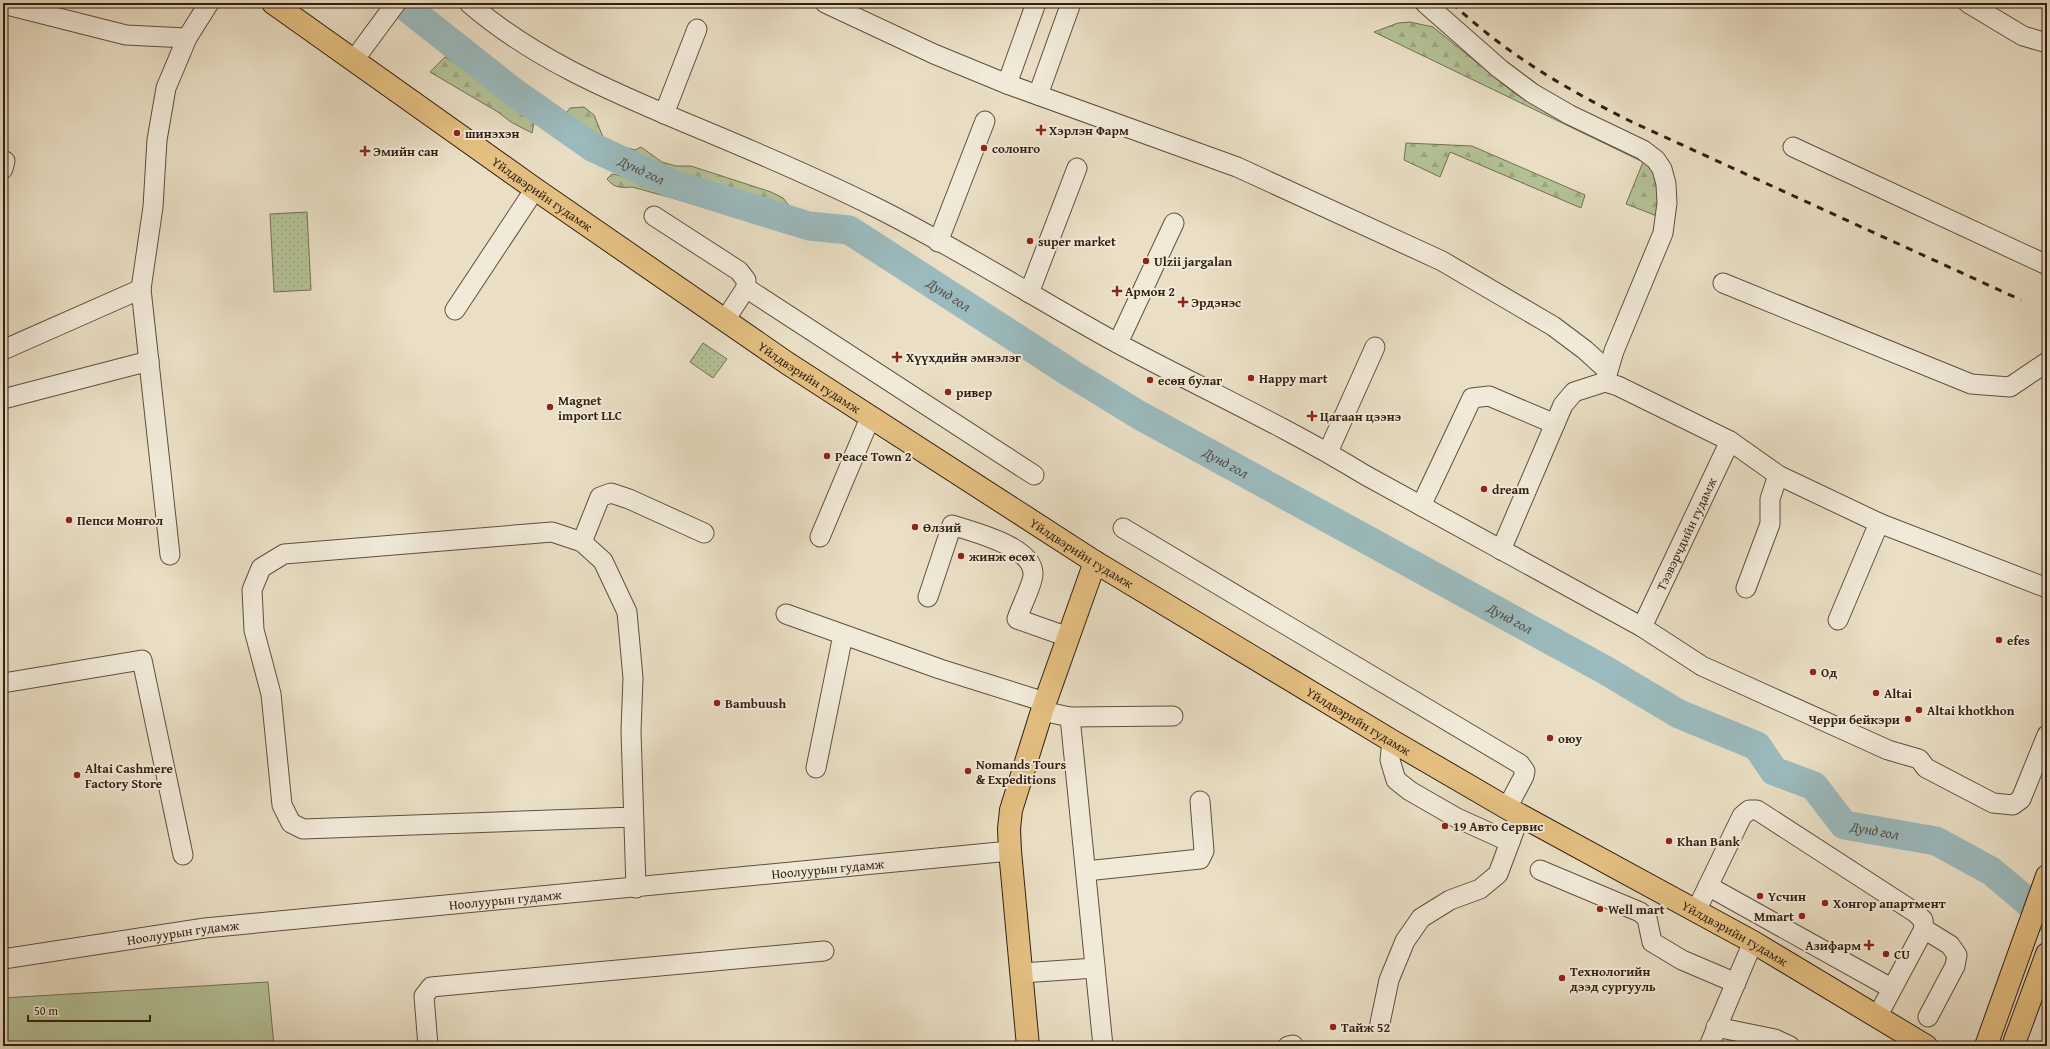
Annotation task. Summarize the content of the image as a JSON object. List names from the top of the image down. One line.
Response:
{"streets":{"main road":["Yйлдвэрийн гудамж"],"street":["Тээвэрчдийн гудамж","Ноолуурын гудамж"]},"water":["Дунд гол"],"places":{"health":["Хэрлэн Фарм","Эмийн сан","Армон 2","Эрдэнэс","Хүүхдийн эмнэлэг","Цагаан цээнэ","Азифарм"],"other":["шинэхэн","солонго","super market","Ulzii jargalan","Happy mart","есөн булаг","ривер","Magnet import LLC","Peace Town 2","dream","Пепси Монгол","Өлзий","жинж өсөх","efes","Од","Altai","Bambuush","Altai khotkhon","Черри бейкэри","оюу","Nomands Tours & Expeditions","Altai Cashmere Factory Store","19 Авто Сервис","Khan Bank","Үсчин","Хонгор апартмент","Well mart","Mmart","CU","Технологийн дээд сургууль","Тайж 52"]},"scale_bar":"50 m"}
